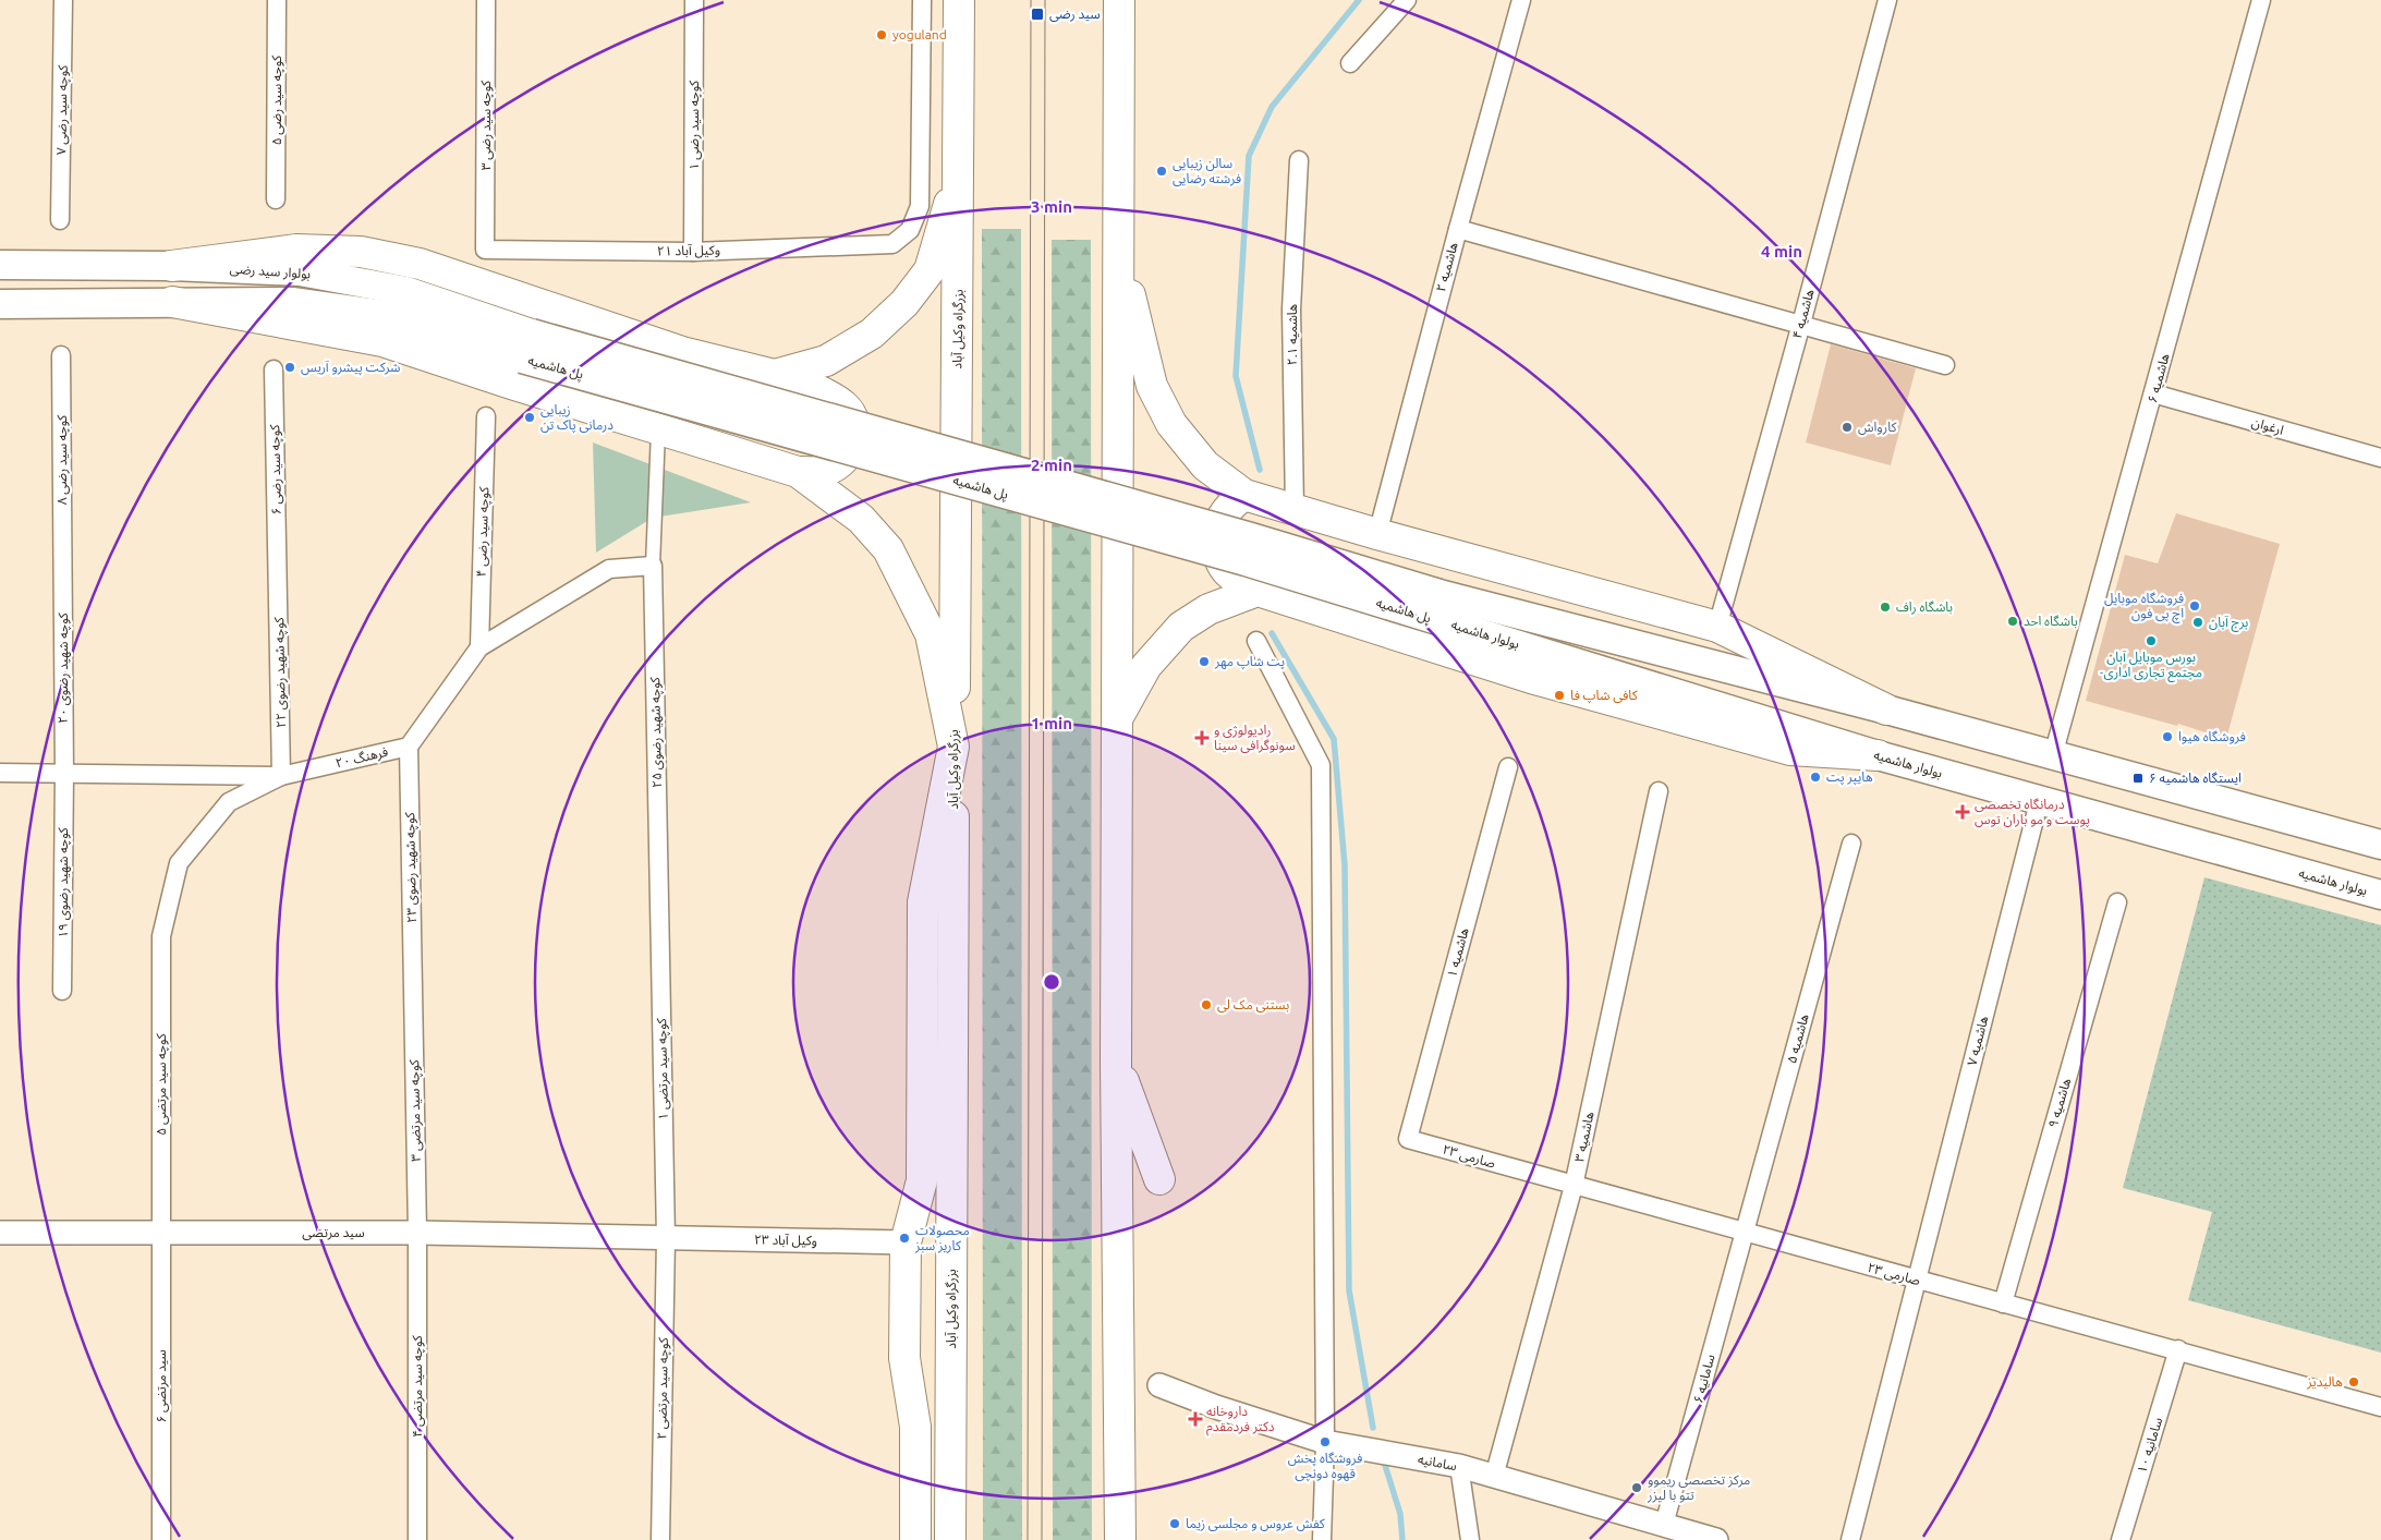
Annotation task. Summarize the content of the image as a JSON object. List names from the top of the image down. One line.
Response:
{"streets":{"highway":["بزرگراه وکیل آباد"],"main road":["بولوار سید رضی","پل هاشمیه","بولوار هاشمیه"],"street":["کوچه سید رضی ۵","کوچه سید رضی ۷","کوچه سید رضی ۳","کوچه سید رضی ۱","۲۱ وکیل آباد","هاشمیه ۲","هاشمیه ۴","هاشمیه ۲.۱","هاشمیه ۶","ارغوان","کوچه سید رضی ۸","کوچه سید رضی ۶","کوچه سید رضی ۴","کوچه شهید رضوی ۲۰","کوچه شهید رضوی ۲۲","کوچه شهید رضوی ۲۵","فرهنگ ۲۰","کوچه شهید رضوی ۲۳","کوچه شهید رضوی ۱۹","هاشمیه ۱","هاشمیه ۵","هاشمیه ۷","کوچه سید مرتضی ۱","کوچه سید مرتضی ۵","هاشمیه ۹","کوچه سید مرتضی ۳","هاشمیه ۳","صارمی ۲۳","سید مرتضی","۲۳ وکیل آباد","سامانیه ۶","سید مرتضی ۶","کوچه سید مرتضی ۴","کوچه سید مرتضی ۲","سامانیه ۱۰","سامانیه"]},"crossings":[["کوچه سید رضی ۳","۲۱ وکیل آباد"],["کوچه سید رضی ۱","۲۱ وکیل آباد"],["بولوار سید رضی","پل هاشمیه"],["پل هاشمیه","بولوار هاشمیه"],["هاشمیه ۶","ارغوان"],["هاشمیه ۶","بولوار هاشمیه"],["کوچه سید رضی ۸","کوچه شهید رضوی ۲۰"],["کوچه سید رضی ۶","کوچه شهید رضوی ۲۲"],["بولوار هاشمیه","هاشمیه ۷"],["کوچه شهید رضوی ۲۰","فرهنگ ۲۰"],["کوچه شهید رضوی ۲۰","کوچه شهید رضوی ۱۹"],["کوچه شهید رضوی ۲۲","فرهنگ ۲۰"],["کوچه شهید رضوی ۲۲","کوچه سید مرتضی ۵"],["کوچه شهید رضوی ۲۵","کوچه سید مرتضی ۱"],["فرهنگ ۲۰","کوچه شهید رضوی ۲۳"],["فرهنگ ۲۰","کوچه شهید رضوی ۱۹"],["فرهنگ ۲۰","کوچه سید مرتضی ۵"],["کوچه شهید رضوی ۲۳","کوچه سید مرتضی ۳"],["هاشمیه ۱","صارمی ۲۳"],["هاشمیه ۵","صارمی ۲۳"],["هاشمیه ۵","سامانیه ۶"],["هاشمیه ۷","صارمی ۲۳"],["کوچه سید مرتضی ۱","سید مرتضی"],["کوچه سید مرتضی ۱","۲۳ وکیل آباد"],["کوچه سید مرتضی ۱","کوچه سید مرتضی ۲"],["کوچه سید مرتضی ۵","سید مرتضی"],["کوچه سید مرتضی ۵","سید مرتضی ۶"],["هاشمیه ۹","صارمی ۲۳"],["کوچه سید مرتضی ۳","سید مرتضی"],["کوچه سید مرتضی ۳","کوچه سید مرتضی ۴"],["هاشمیه ۳","صارمی ۲۳"],["هاشمیه ۳","سامانیه"],["صارمی ۲۳","سامانیه ۶"],["صارمی ۲۳","سامانیه ۱۰"],["سید مرتضی","۲۳ وکیل آباد"],["سید مرتضی","سید مرتضی ۶"],["سید مرتضی","کوچه سید مرتضی ۴"],["سید مرتضی","کوچه سید مرتضی ۲"],["۲۳ وکیل آباد","کوچه سید مرتضی ۲"],["سامانیه ۶","سامانیه"]],"places":{"transit":["سید رضی","ایستگاه هاشمیه ۶"],"other":["yoguland","سالن زیبایی فرشته رضایی","شرکت پیشرو آریس","زیبایی درمانی پاک تن","کارواش","فروشگاه موبایل اچ پی فون","باشگاه راف","باشگاه احد","برج آبان","بورس موبایل آبان -مجتمع تجاری اداری","پت شاپ مهر","کافی شاپ فا","فروشگاه هیوا","هایپر پت","بستنی مک لی","محصولات کاریز سبز","هالیدیز","فروشگاه پخش قهوه دونچی","مرکز تخصصی ریموو تتو با لیزر","کفش عروس و مجلسی زیما"],"health":["رادیولوژی و سونوگرافی سینا","درمانگاه تخصصی پوست و مو باران توس","داروخانه دكتر فردمقدم"]},"rings":["3 min","4 min","2 min","1 min"]}
